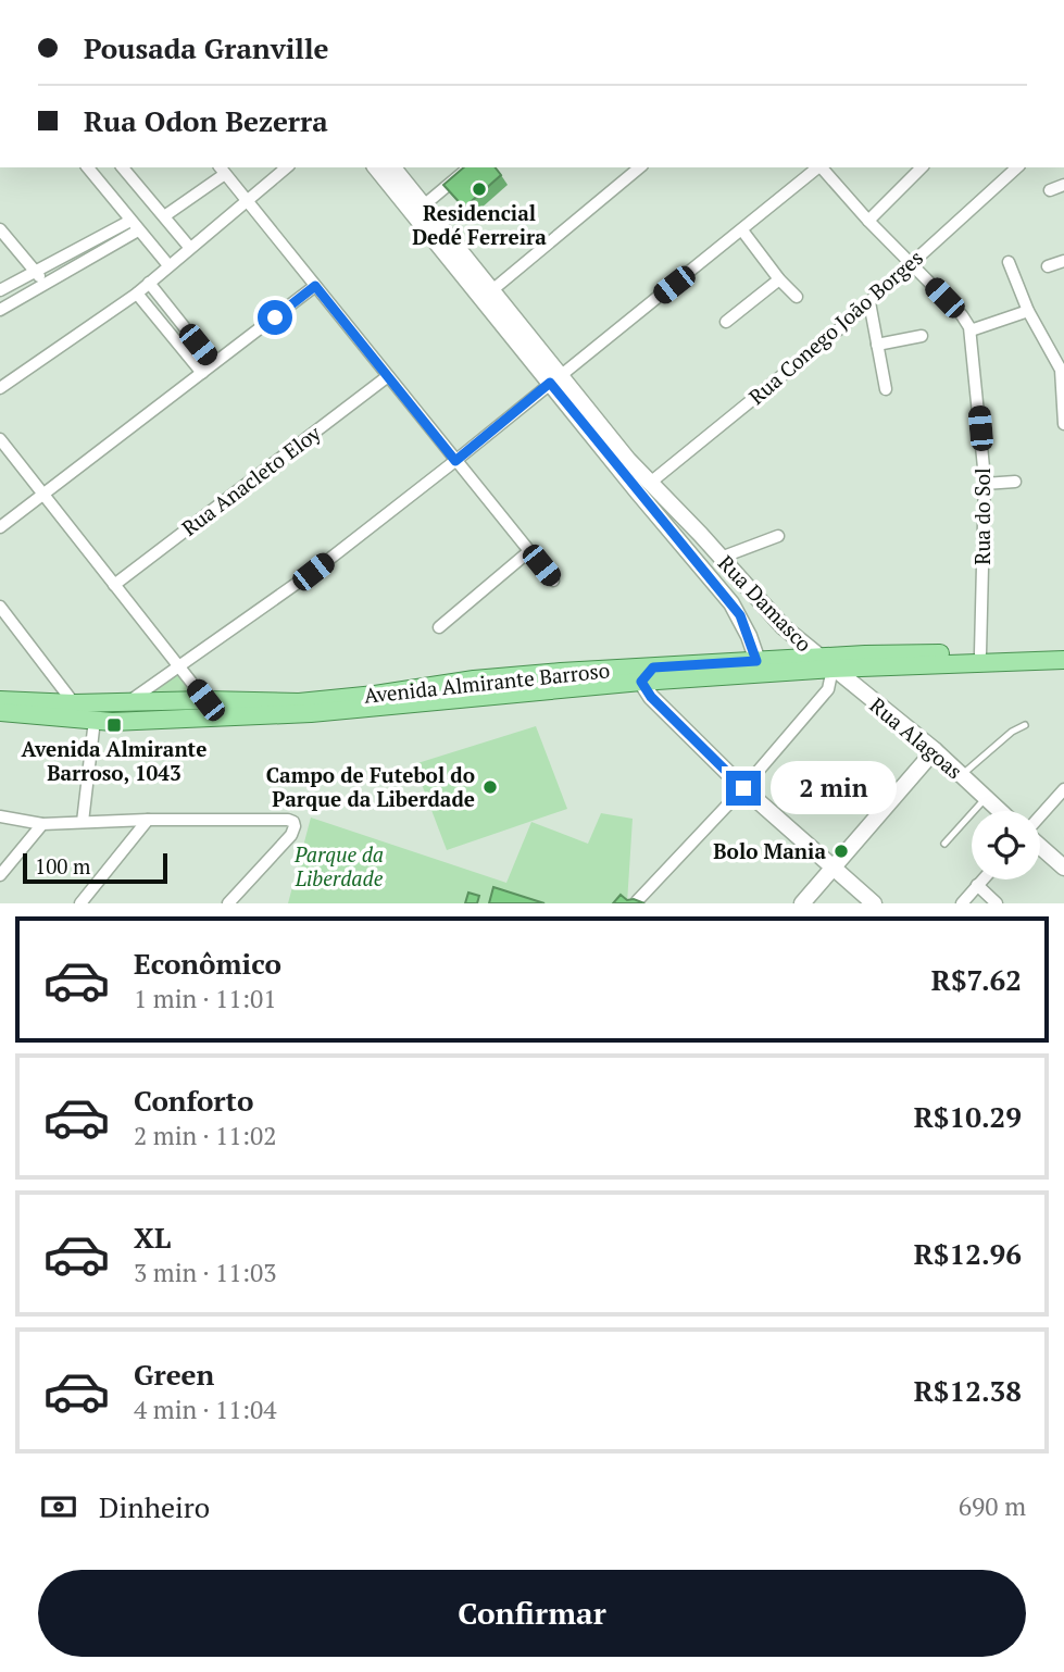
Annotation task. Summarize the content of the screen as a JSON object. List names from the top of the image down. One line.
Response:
{"streets":{"main road":["Avenida Almirante Barroso"],"street":["Rua Conego João Borges","Rua Anacleto Eloy","Rua do Sol","Rua Damasco","Rua Alagoas"]},"crossings":[["Rua Conego João Borges","Rua Damasco"],["Rua do Sol","Avenida Almirante Barroso"],["Rua Damasco","Avenida Almirante Barroso"],["Rua Damasco","Rua Alagoas"],["Avenida Almirante Barroso","Rua Alagoas"]],"parks":["Parque da Liberdade"],"places":{"other":["Residencial Dedé Ferreira","Campo de Futebol do Parque da Liberdade","Bolo Mania"],"transit":["Avenida Almirante Barroso, 1043"]},"scale_bar":"100 m","page":{"banner":["Pousada Granville","Rua Odon Bezerra"],"bubble":"2 min","scale":"100 m","list":[{"name":"Econômico","note":"1 min · 11:01","value":"R$7.62"},{"name":"Conforto","note":"2 min · 11:02","value":"R$10.29"},{"name":"XL","note":"3 min · 11:03","value":"R$12.96"},{"name":"Green","note":"4 min · 11:04","value":"R$12.38"}],"pay":["Dinheiro","690 m"],"buttons":"Confirmar"}}
